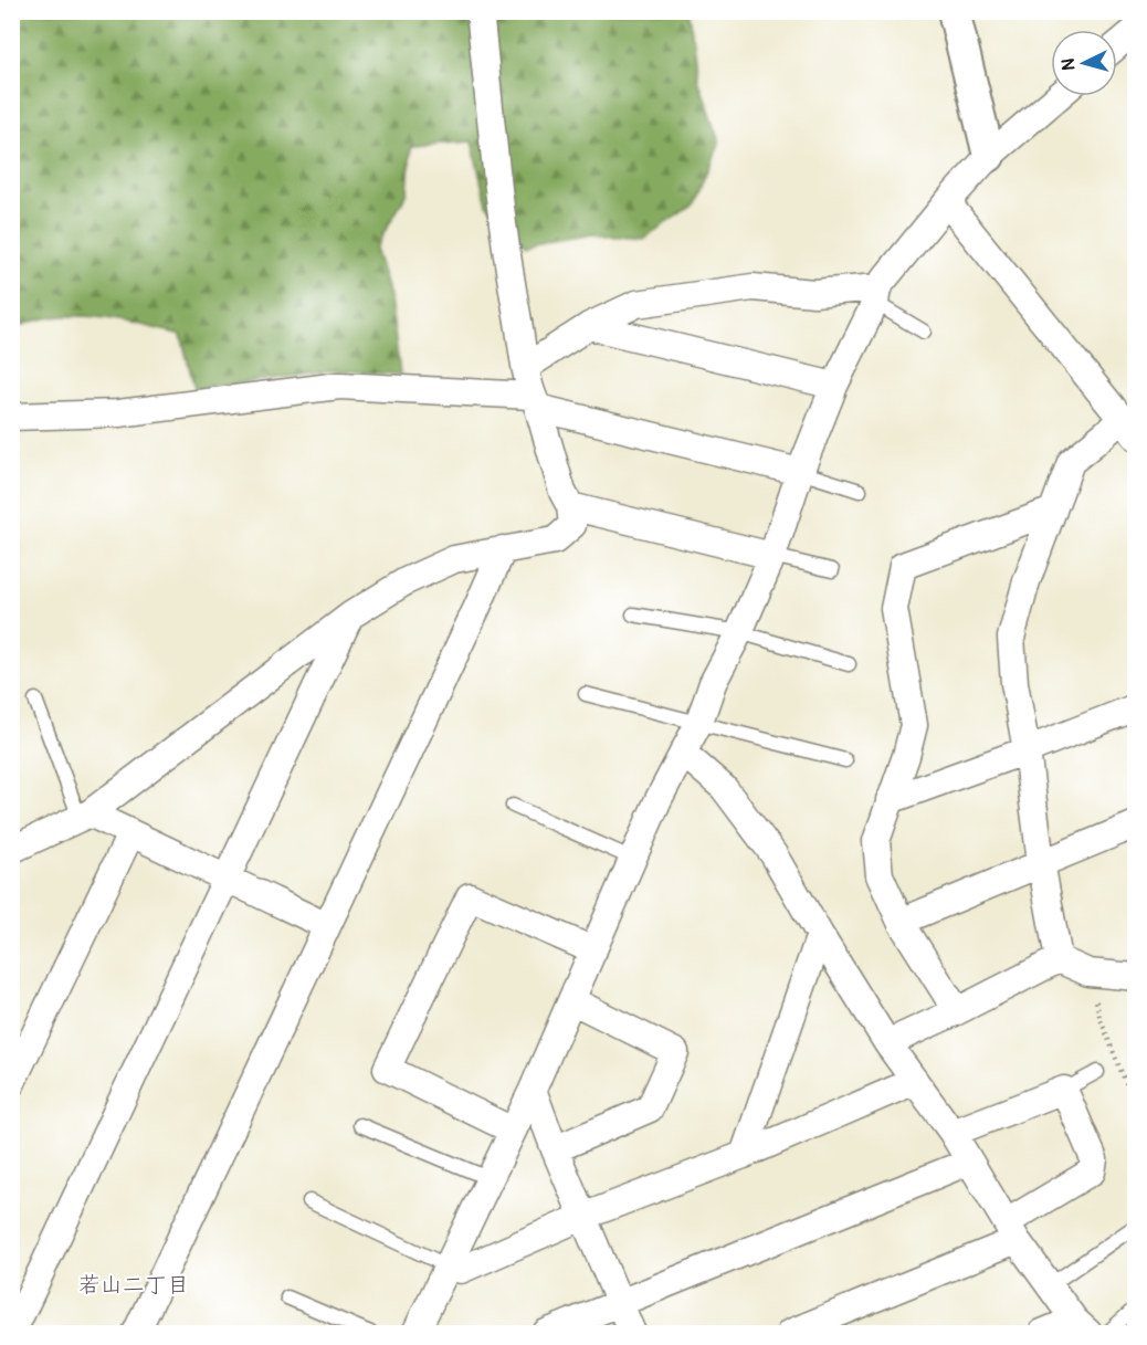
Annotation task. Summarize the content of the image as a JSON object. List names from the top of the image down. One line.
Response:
{"districts":["若山二丁目"],"north":"left"}
